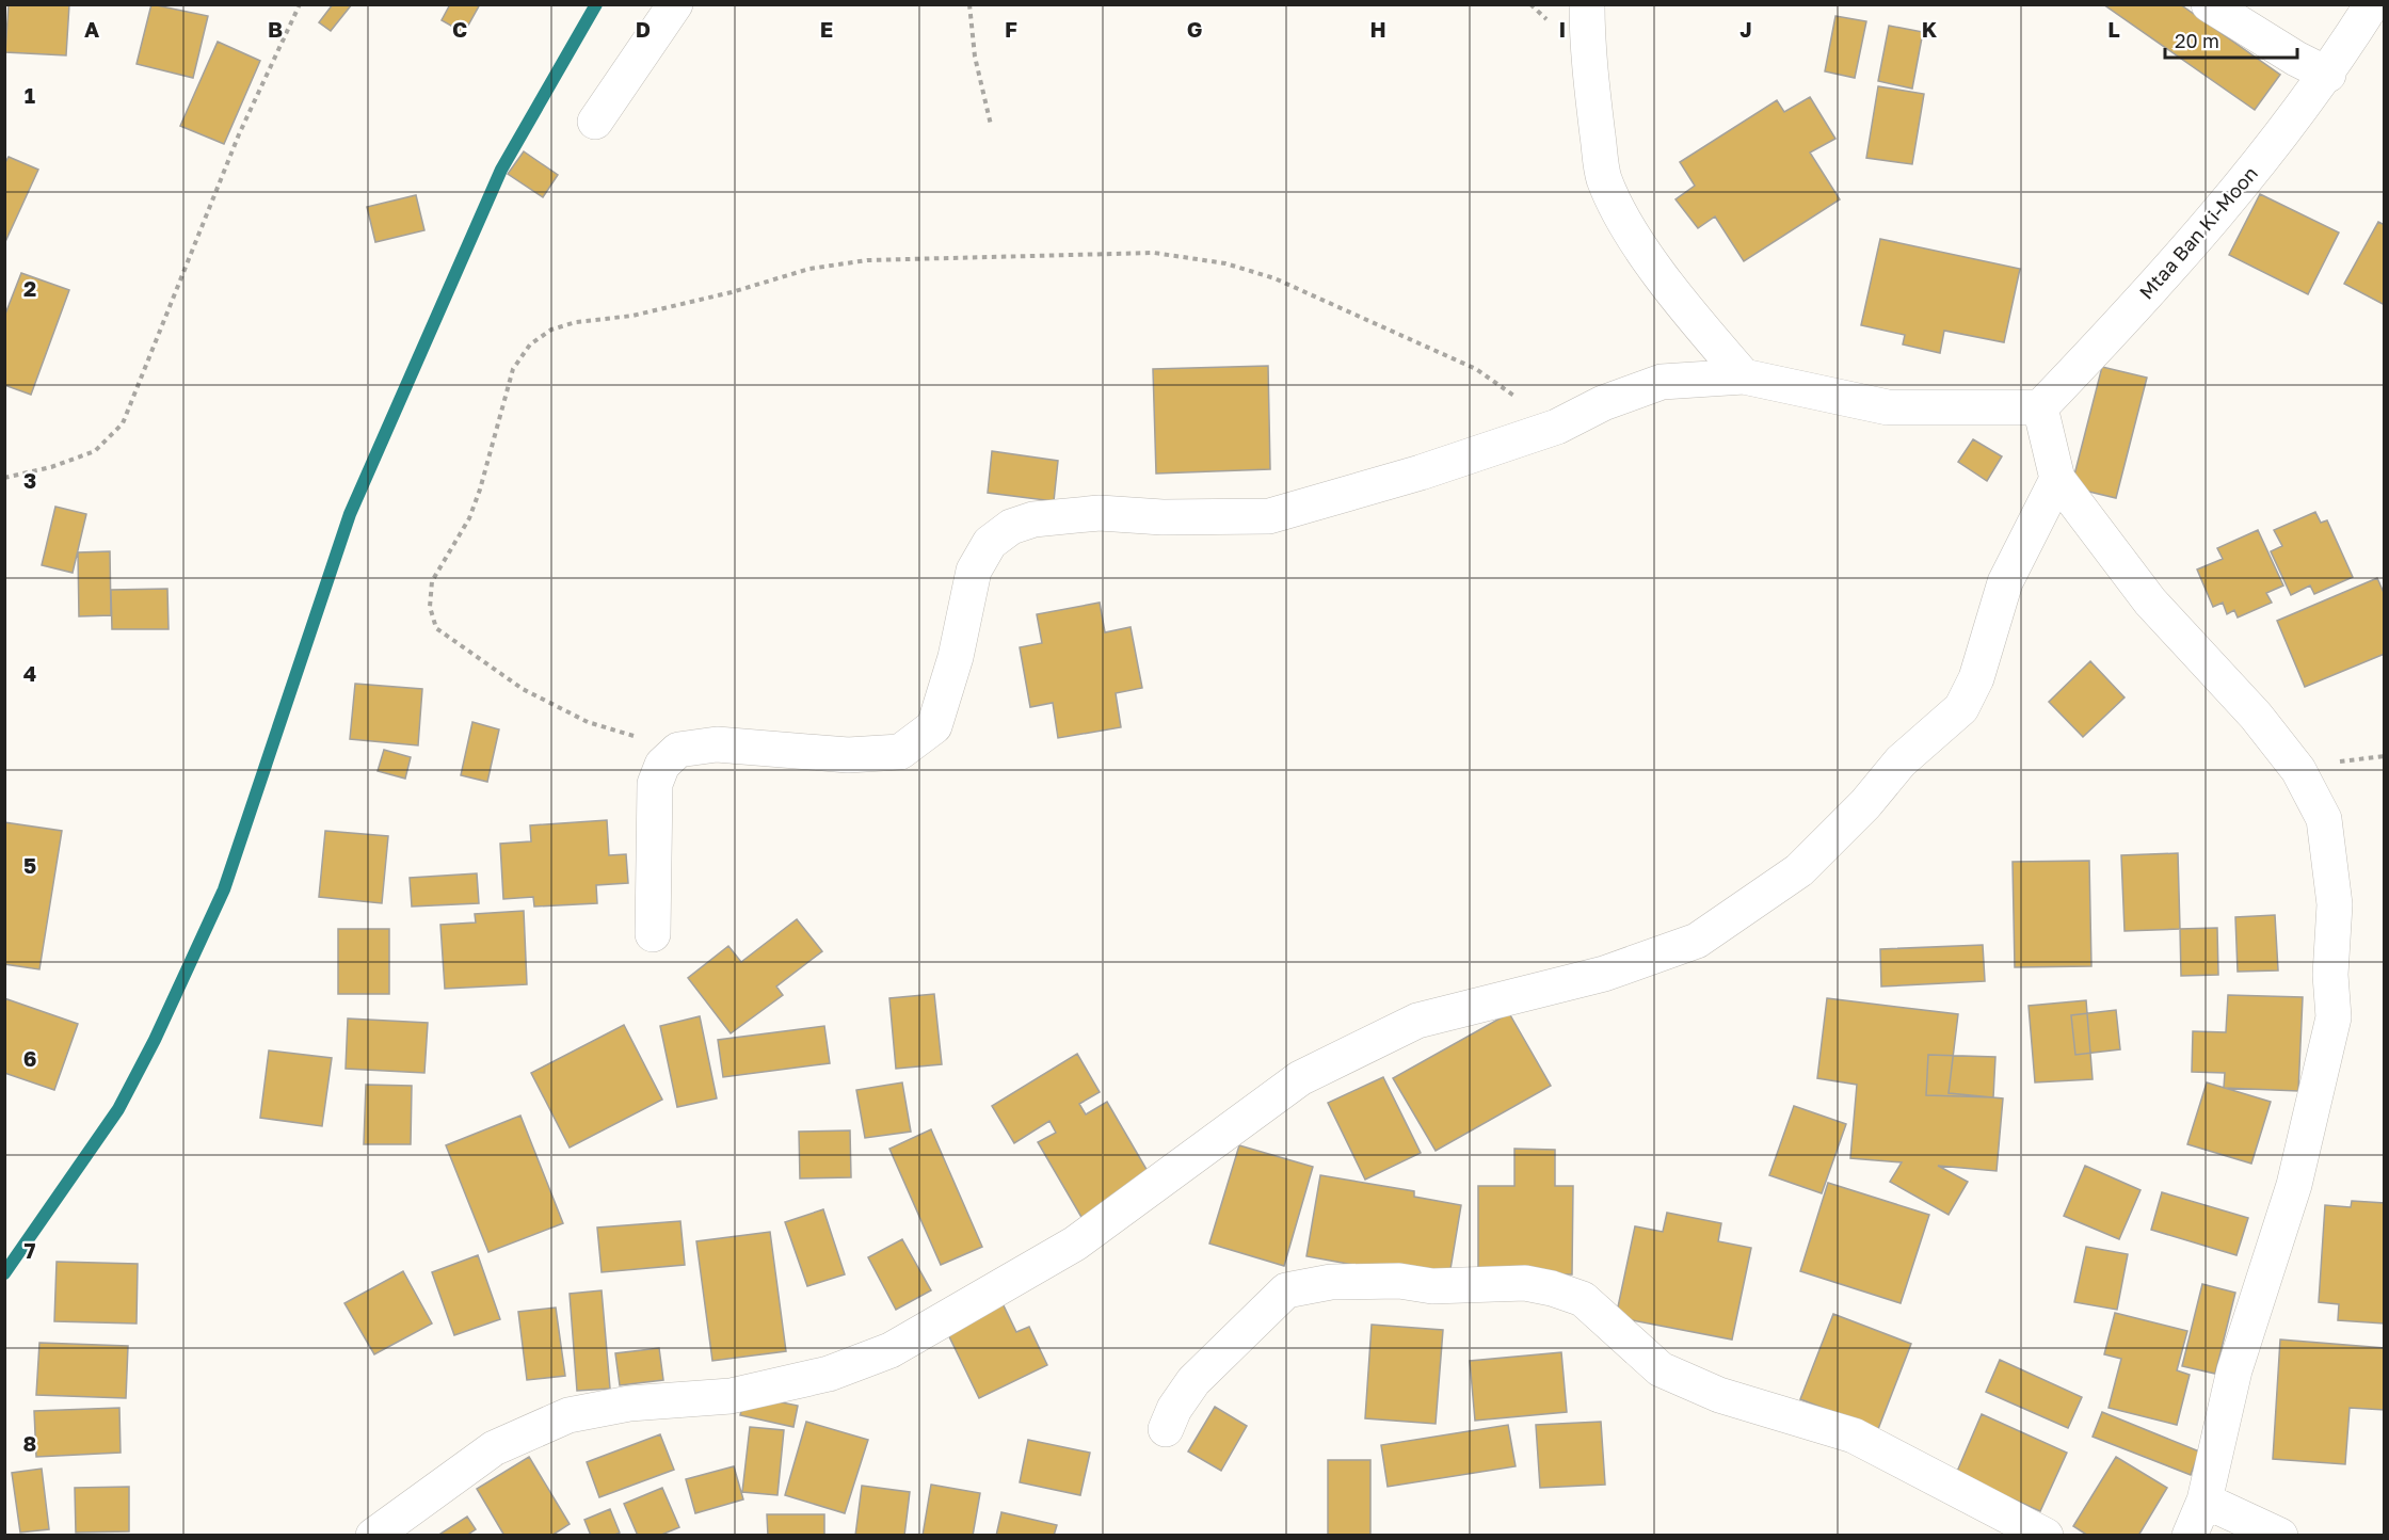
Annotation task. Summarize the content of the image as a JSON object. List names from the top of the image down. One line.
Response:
{"streets":{"street":["Mtaa Ban Ki-Moon"]},"scale_bar":"20 m","grid":{"columns":["A","B","C","D","E","F","G","H","I","J","K","L"],"rows":["1","2","3","4","5","6","7","8"]}}
